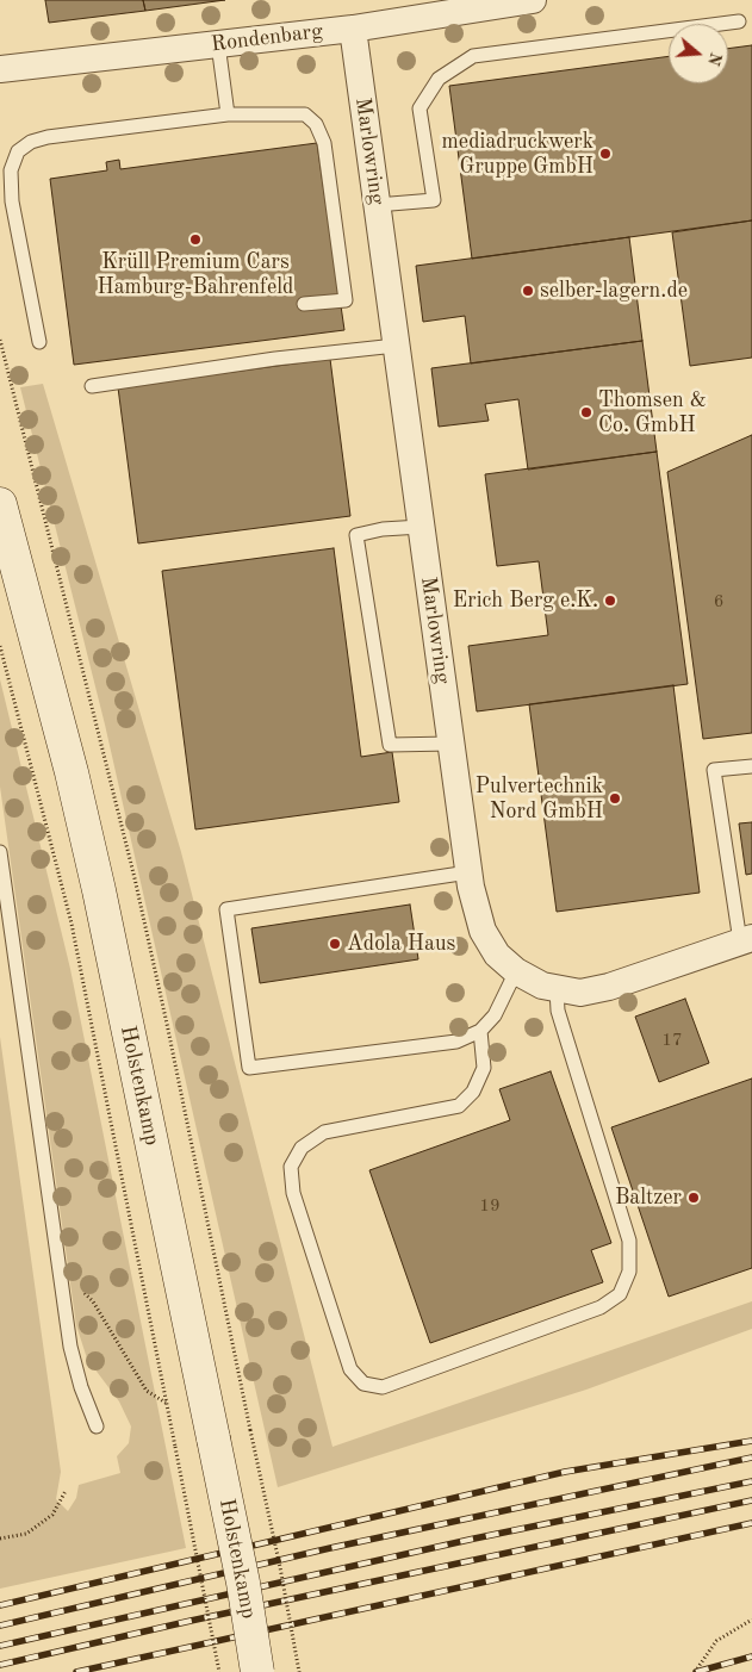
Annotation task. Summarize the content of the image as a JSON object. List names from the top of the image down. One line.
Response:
{"streets":{"main road":["Holstenkamp"],"street":["Rondenbarg","Marlowring"]},"crossings":[["Rondenbarg","Marlowring"]],"places":["mediadruckwerk Gruppe GmbH","Krüll Premium Cars Hamburg-Bahrenfeld","selber-lagern.de","Thomsen & Co. GmbH","Erich Berg e.K.","Pulvertechnik Nord GmbH","Adola Haus","Baltzer"],"house_numbers":["6","17","19"],"north":"right"}
